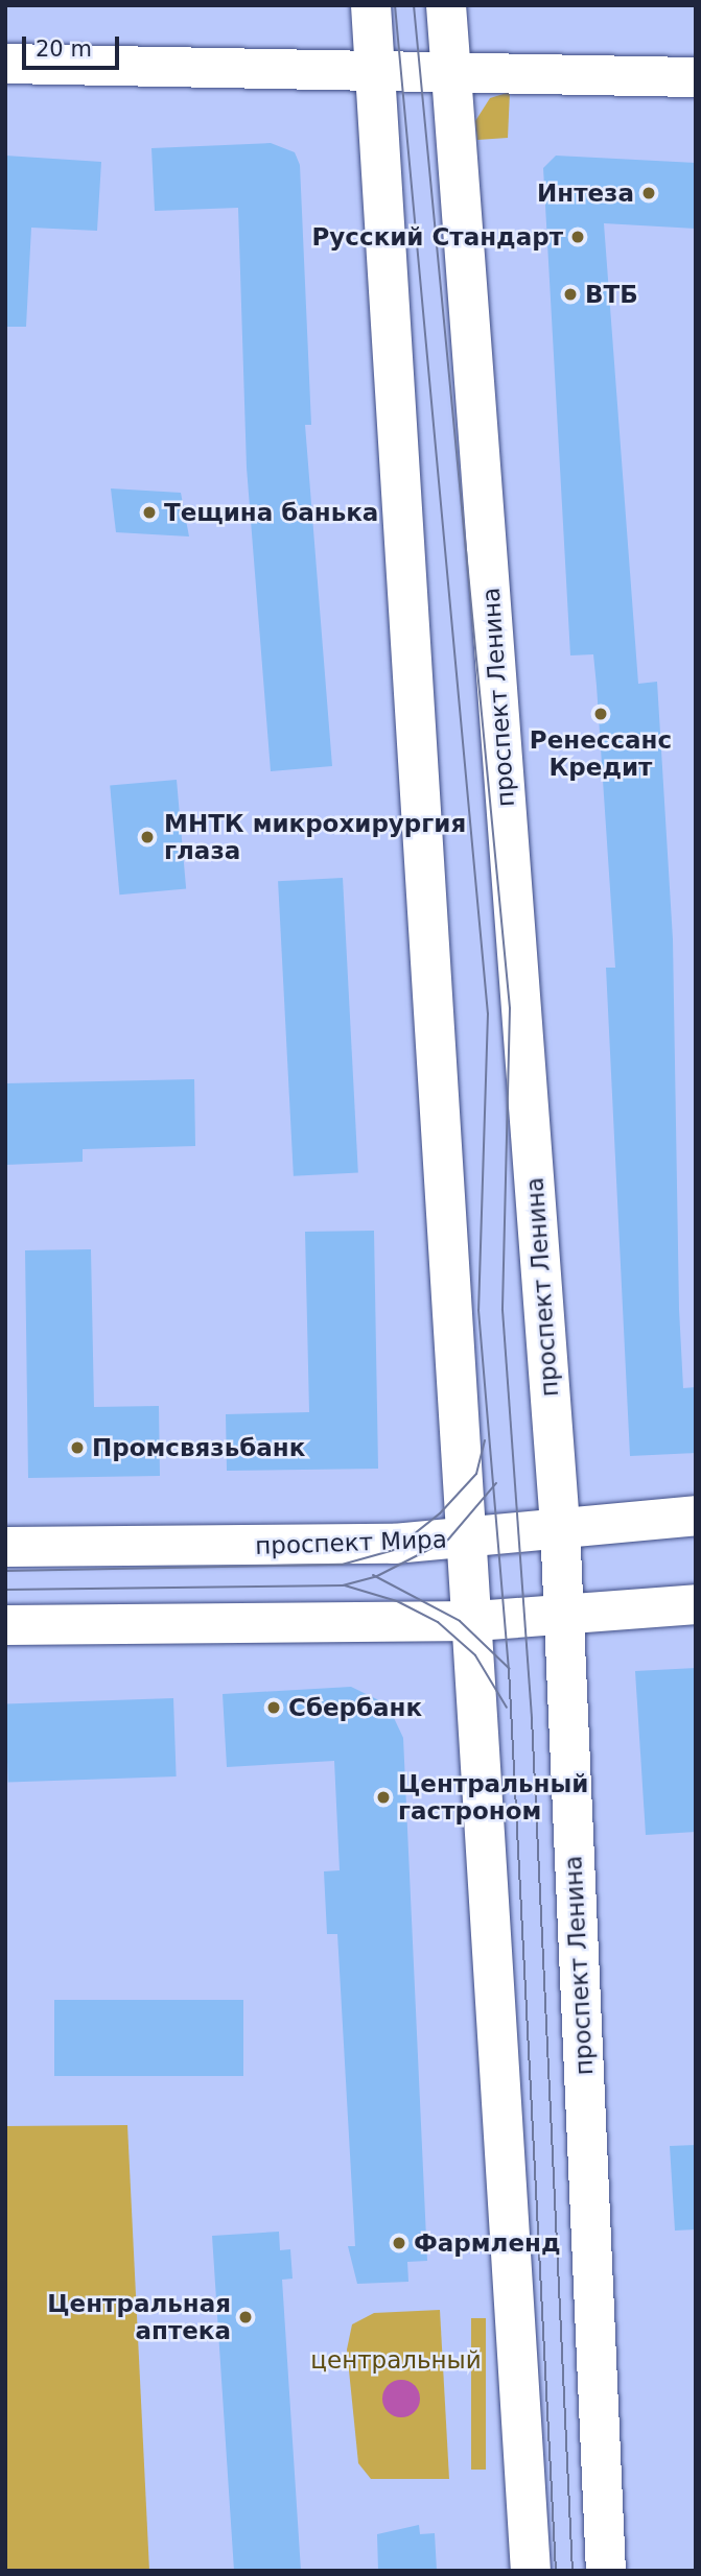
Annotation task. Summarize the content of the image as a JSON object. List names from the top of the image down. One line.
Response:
{"streets":{"main road":["проспект Ленина","проспект Мира"]},"crossings":[["проспект Ленина","проспект Мира"]],"parks":["центральный"],"places":["Интеза","Русский Стандарт","ВТБ","Тещина банька","Ренессанс Кредит","МНТК микрохирургия глаза","Промсвязьбанк","Сбербанк","Центральный гастроном","Фармленд","Центральная аптека"],"scale_bar":"20 m"}
